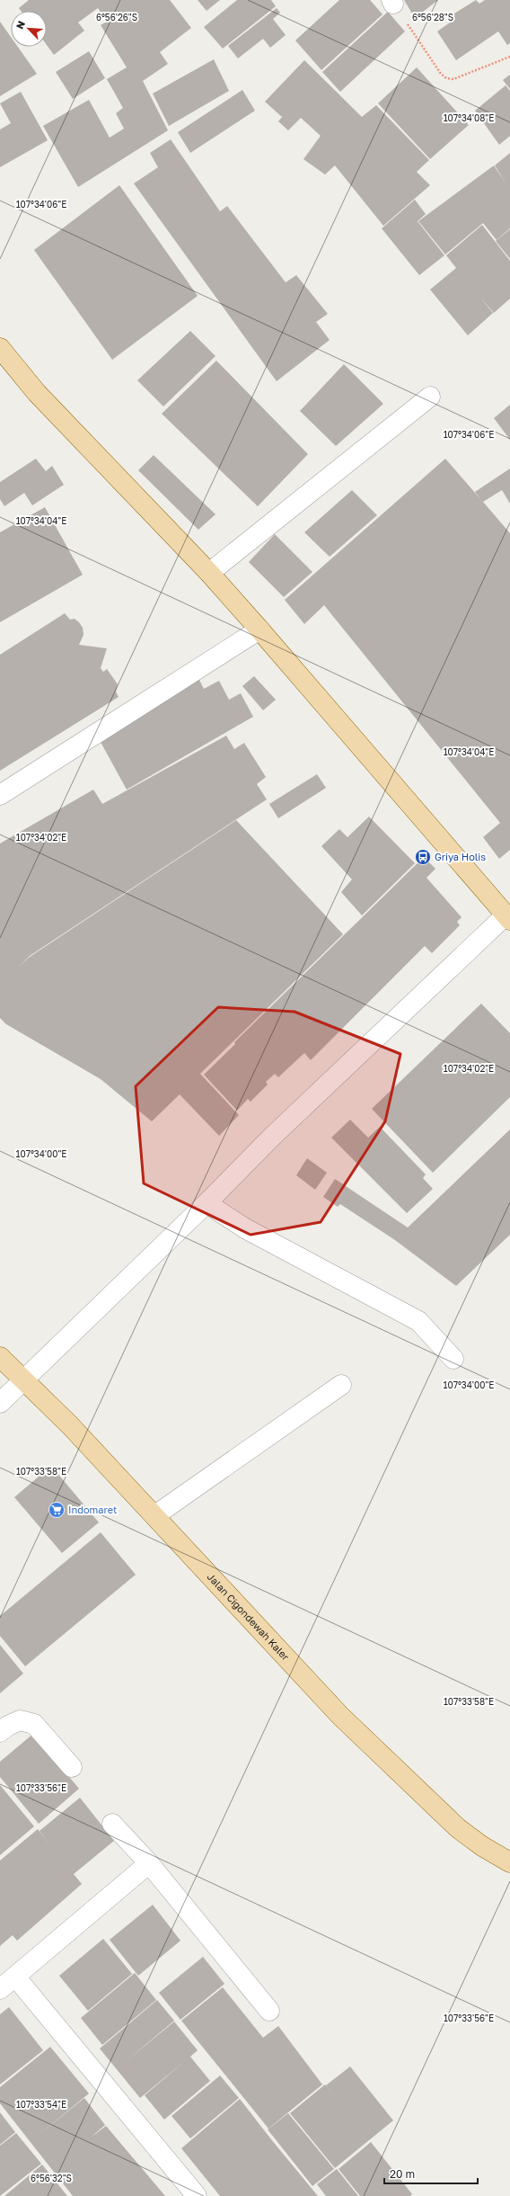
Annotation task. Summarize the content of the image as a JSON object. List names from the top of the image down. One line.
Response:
{"streets":{"main road":["Jalan Cigondewah Kaler"]},"places":{"bus stop":["Griya Holis"],"supermarket":["Indomaret"]},"scale_bar":"20 m","north":"top left","coordinates":["6°56'26\"S","6°56'28\"S","107°34'08\"E","107°34'06\"E","107°34'04\"E","107°34'02\"E","107°34'00\"E","107°33'58\"E","107°33'56\"E","107°33'54\"E","6°56'32\"S"]}
